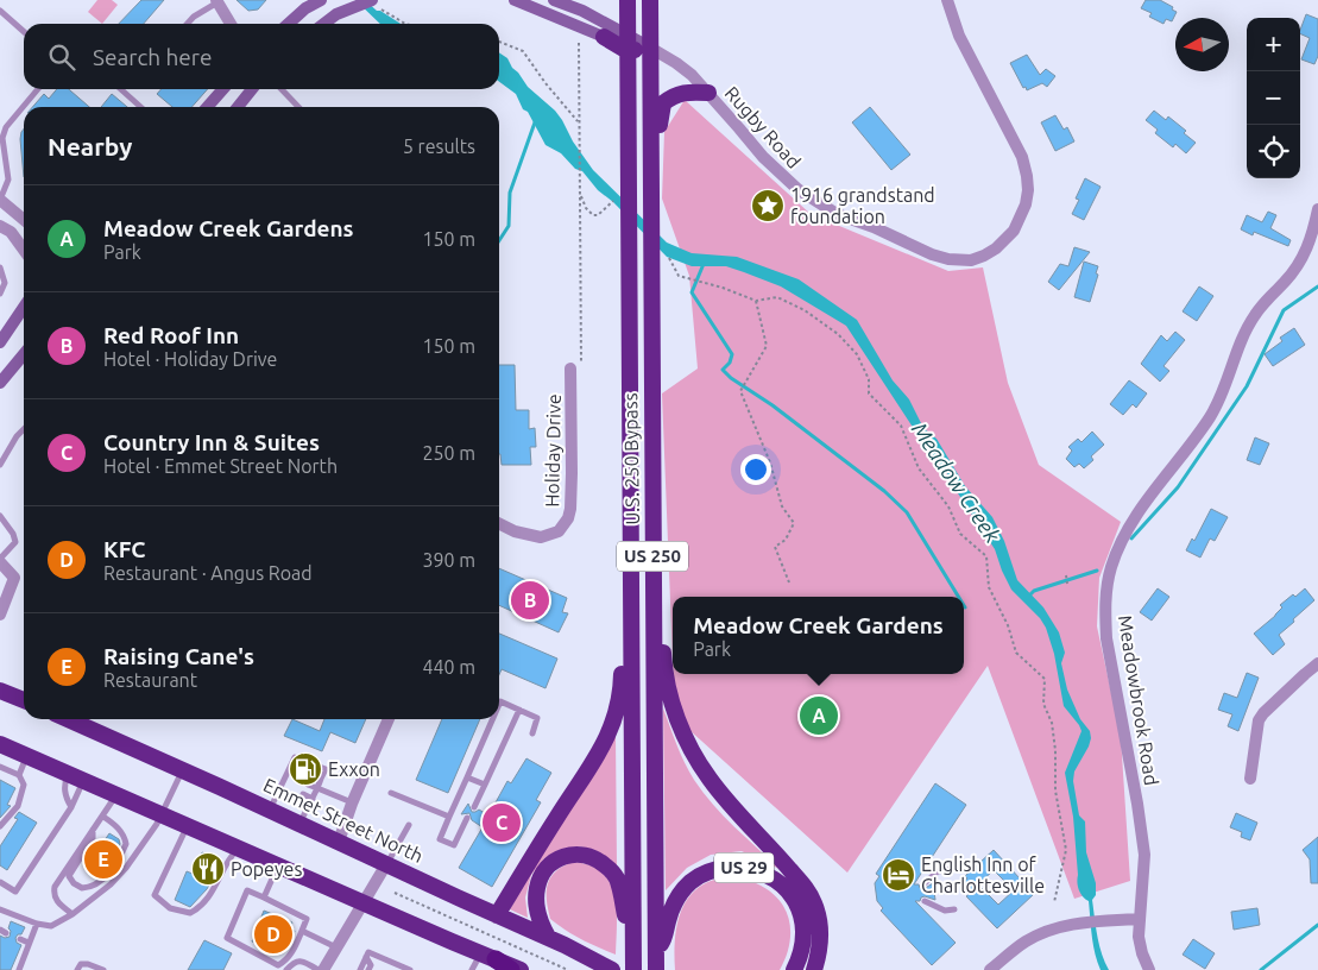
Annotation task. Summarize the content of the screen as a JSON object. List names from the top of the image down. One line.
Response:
{"streets":{"highway":["U.S. 250 Bypass","US 250","Emmet Street North","US 29"],"street":["Rugby Road","Holiday Drive","Meadowbrook Road"]},"crossings":[["Rugby Road","U.S. 250 Bypass"],["U.S. 250 Bypass","US 250"],["U.S. 250 Bypass","US 29"]],"water":["Meadow Creek"],"places":{"place":["1916 grandstand foundation"],"fuel station":["Exxon"],"restaurant":["Popeyes"],"hotel":["English Inn of Charlottesville"]},"north":"left","page":{"map_buttons":["+","−"],"search":"Search here","heading":["Nearby","5 results"],"list":[{"mark":"A","name":"Meadow Creek Gardens","note":"Park","value":"150 m"},{"mark":"B","name":"Red Roof Inn","note":"Hotel · Holiday Drive","value":"150 m"},{"mark":"C","name":"Country Inn & Suites","note":"Hotel · Emmet Street North","value":"250 m"},{"mark":"D","name":"KFC","note":"Restaurant · Angus Road","value":"390 m"},{"mark":"E","name":"Raising Cane's","note":"Restaurant","value":"440 m"}],"pins":["B","A","C","E","D"],"popup":["Meadow Creek Gardens","Park"]}}
